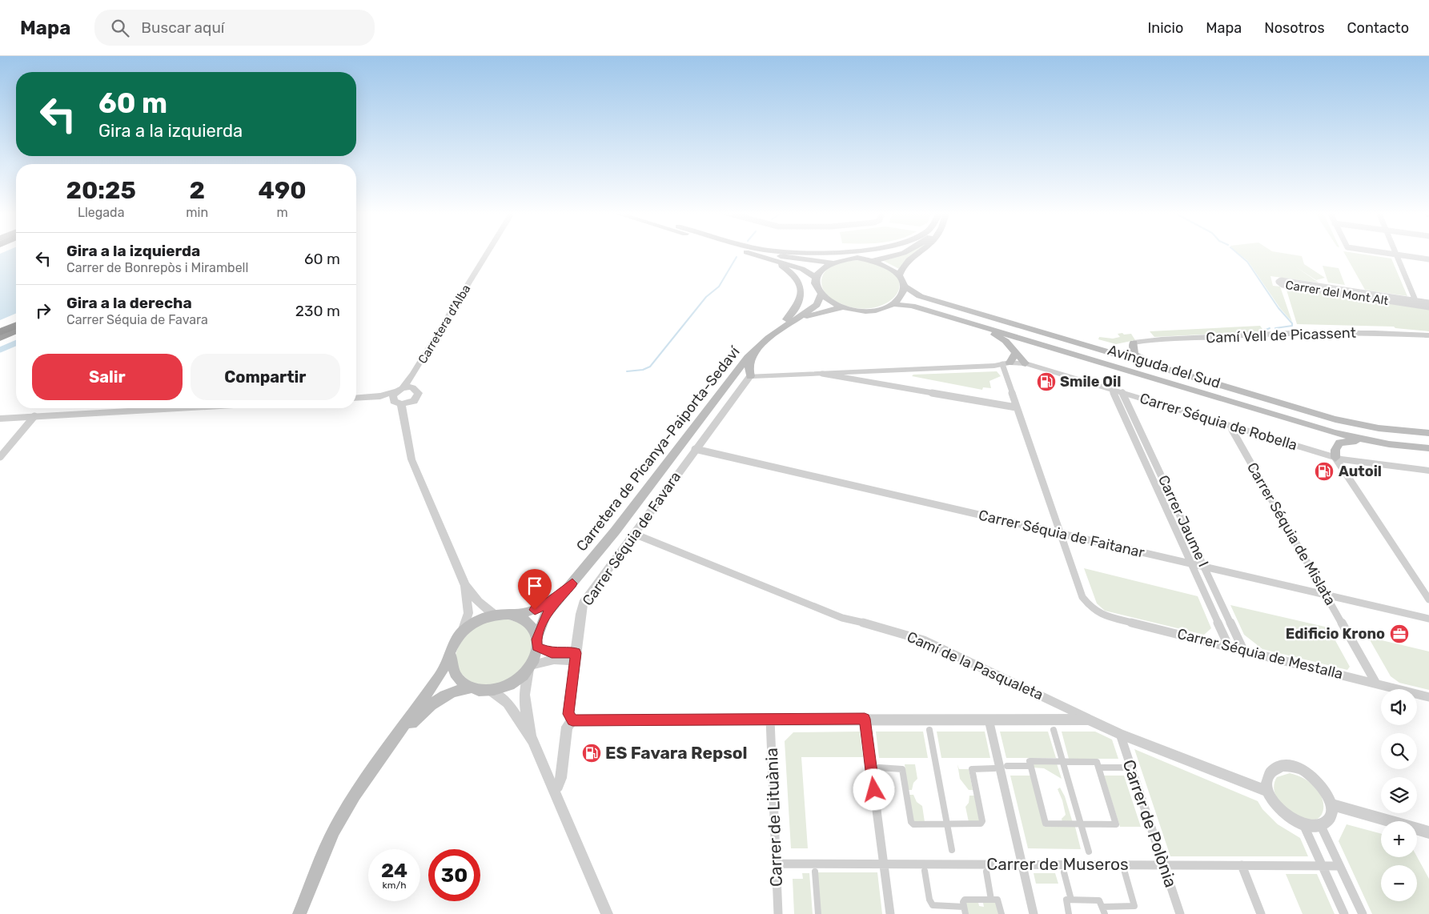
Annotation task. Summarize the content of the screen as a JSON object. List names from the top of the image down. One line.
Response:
{"streets":{"main road":["Avinguda del Sud","Carretera de Picanya-Paiporta-Sedaví"],"street":["Carrer del Mont Alt","Carretera d'Alba","Camí Vell de Picassent","Carrer Séquia de Robella","Carrer Jaume I","Carrer Séquia de Faitanar","Carrer Séquia de Mislata","Carrer Séquia de Favara","Carrer Séquia de Mestalla","Camí de la Pasqualeta","Carrer de Lituània","Carrer de Polònia","Carrer de Museros"]},"crossings":[["Avinguda del Sud","Carretera de Picanya-Paiporta-Sedaví"],["Carrer Séquia de Robella","Carrer Jaume I"],["Carrer Séquia de Robella","Carrer Séquia de Mislata"],["Carrer Jaume I","Carrer Séquia de Faitanar"],["Carrer Jaume I","Carrer Séquia de Mestalla"],["Carrer Séquia de Faitanar","Carrer Séquia de Mislata"],["Carrer Séquia de Faitanar","Carrer Séquia de Favara"],["Carrer Séquia de Mislata","Carrer Séquia de Mestalla"],["Carrer Séquia de Favara","Camí de la Pasqualeta"],["Camí de la Pasqualeta","Carrer de Polònia"],["Carrer de Lituània","Carrer de Museros"],["Carrer de Polònia","Carrer de Museros"]],"places":{"fuel station":["Smile Oil","Autoil","ES Favara Repsol"],"office":["Edificio Krono"]},"page":{"header":"Mapa","search":"Buscar aquí","nav":["Inicio","Mapa","Nosotros","Contacto"],"turn":["60 m","Gira a la izquierda"],"eta":["20:25","Llegada","2","min","490","m"],"list":[{"name":"Gira a la izquierda","note":"Carrer de Bonrepòs i Mirambell","value":"60 m"},{"name":"Gira a la derecha","note":"Carrer Séquia de Favara","value":"230 m"}],"buttons":["Salir","Compartir"],"map_buttons":["+","−"],"speed":"24 km/h","limit":"30"}}
